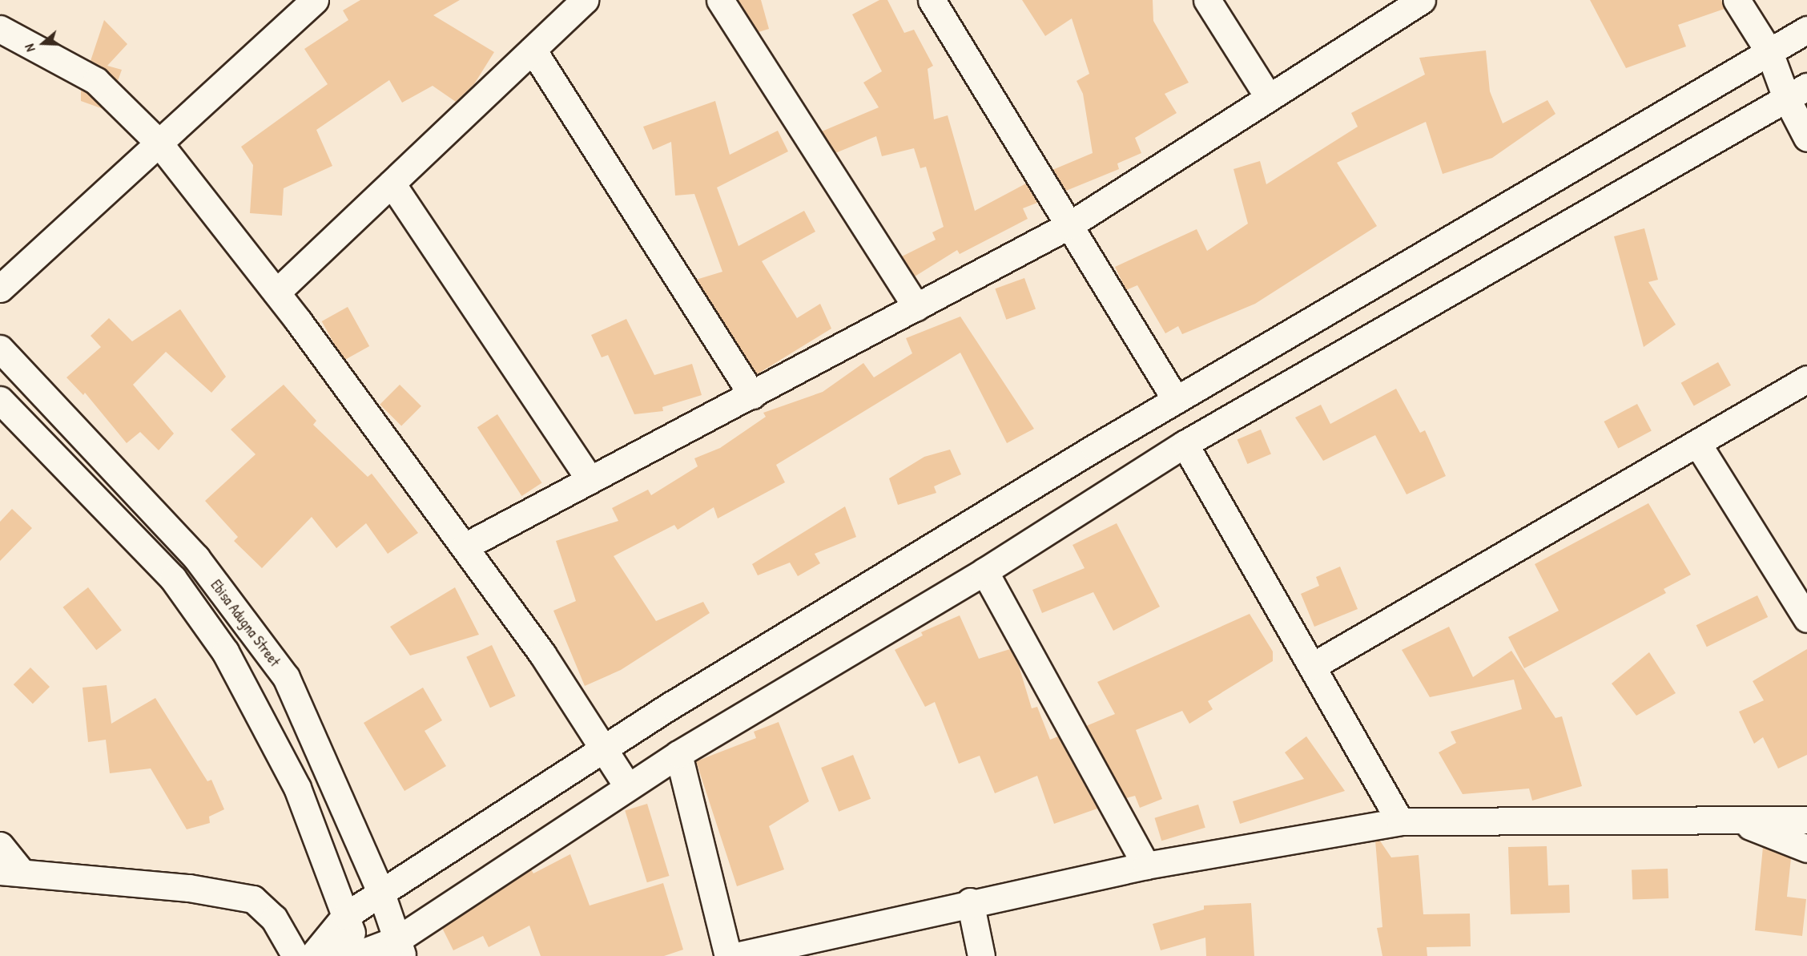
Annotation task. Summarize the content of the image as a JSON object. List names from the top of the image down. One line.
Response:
{"streets":{"street":["Ebisa Adugna Street"]},"north":"left"}
